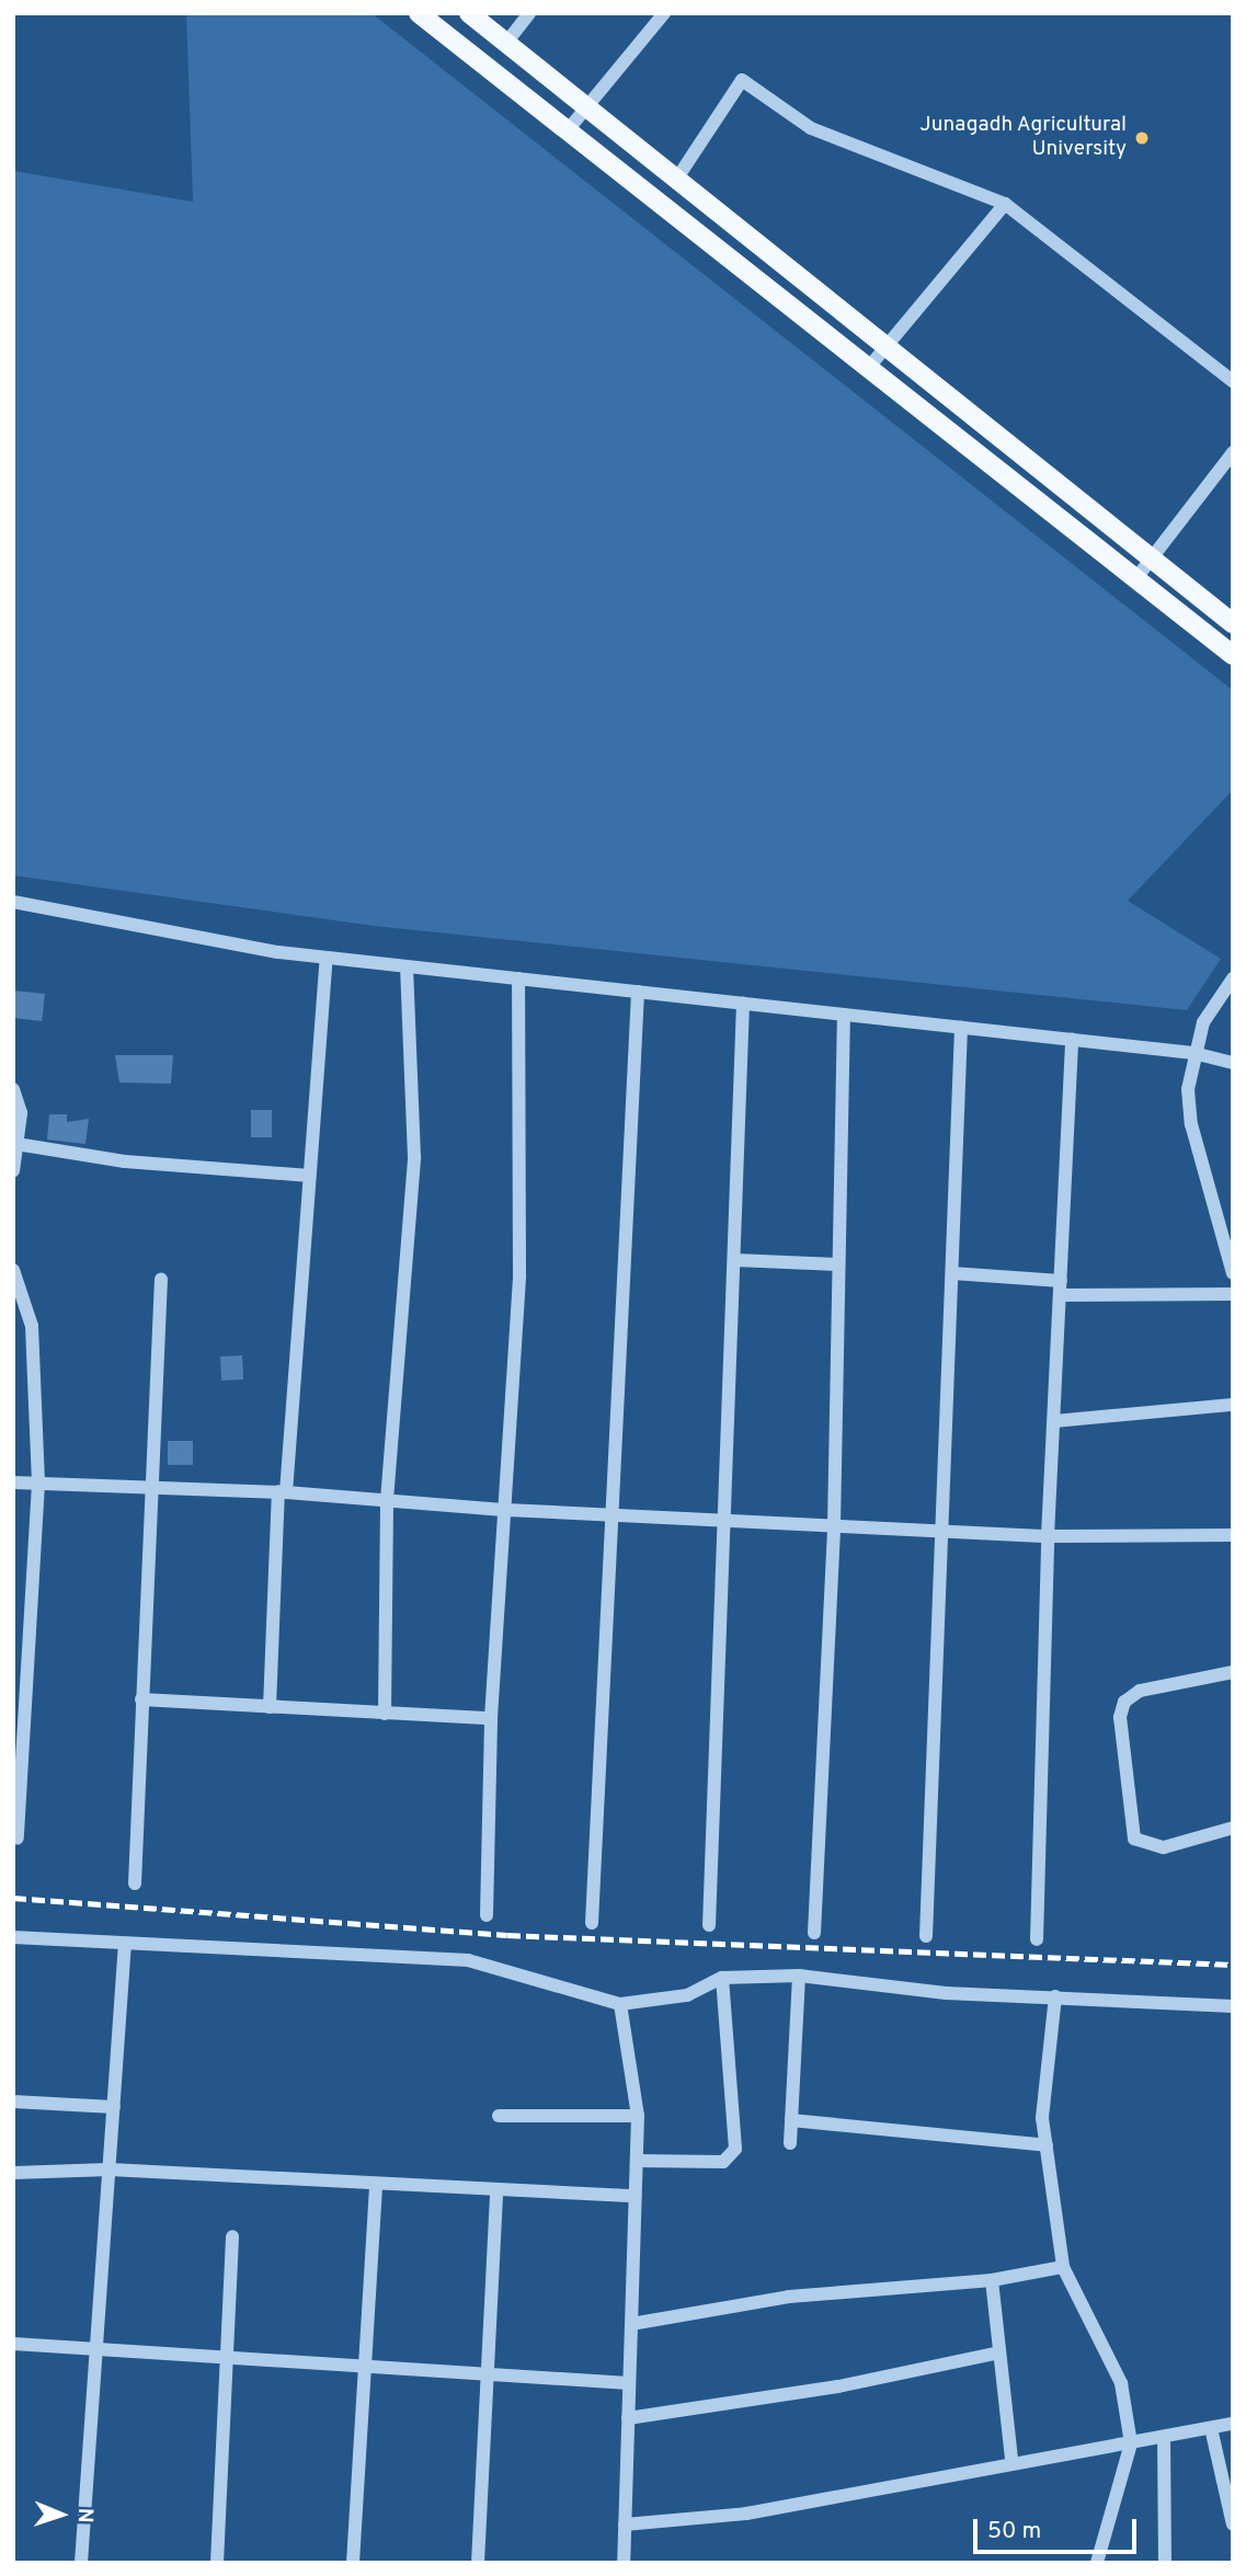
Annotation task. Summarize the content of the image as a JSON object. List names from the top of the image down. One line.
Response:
{"places":["Junagadh Agricultural University"],"scale_bar":"50 m","north":"right"}
